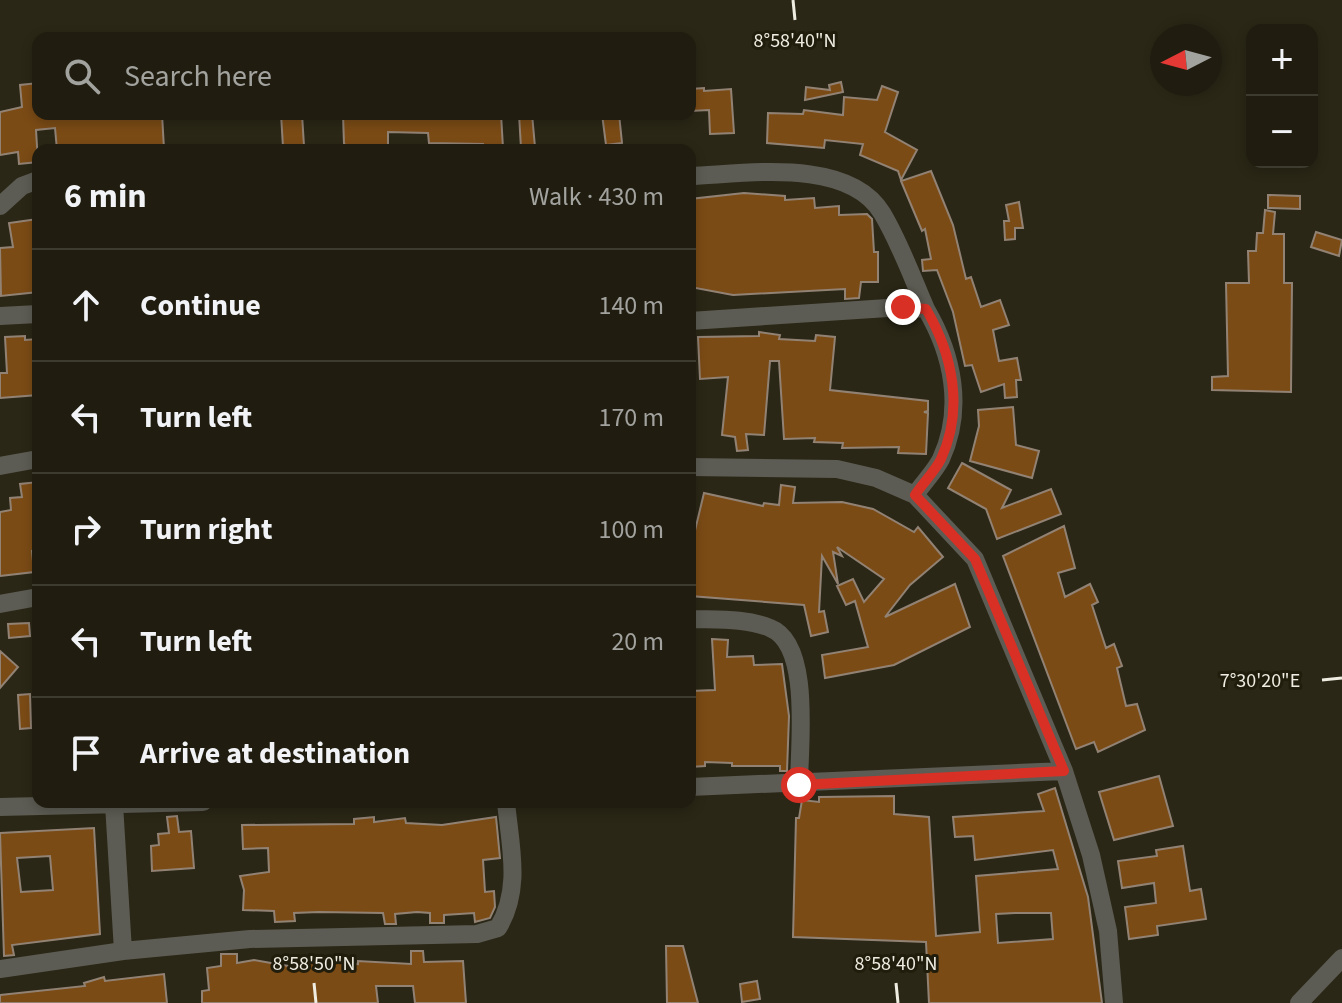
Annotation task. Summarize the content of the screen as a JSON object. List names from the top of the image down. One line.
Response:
{"north":"left","page":{"map_buttons":["+","−"],"search":"Search here","heading":["6 min","Walk · 430 m"],"list":[["Continue","140 m"],["Turn left","170 m"],["Turn right","100 m"],["Turn left","20 m"],"Arrive at destination"]},"coordinates":["8°58'40\"N","7°30'20\"E","8°58'50\"N"]}
